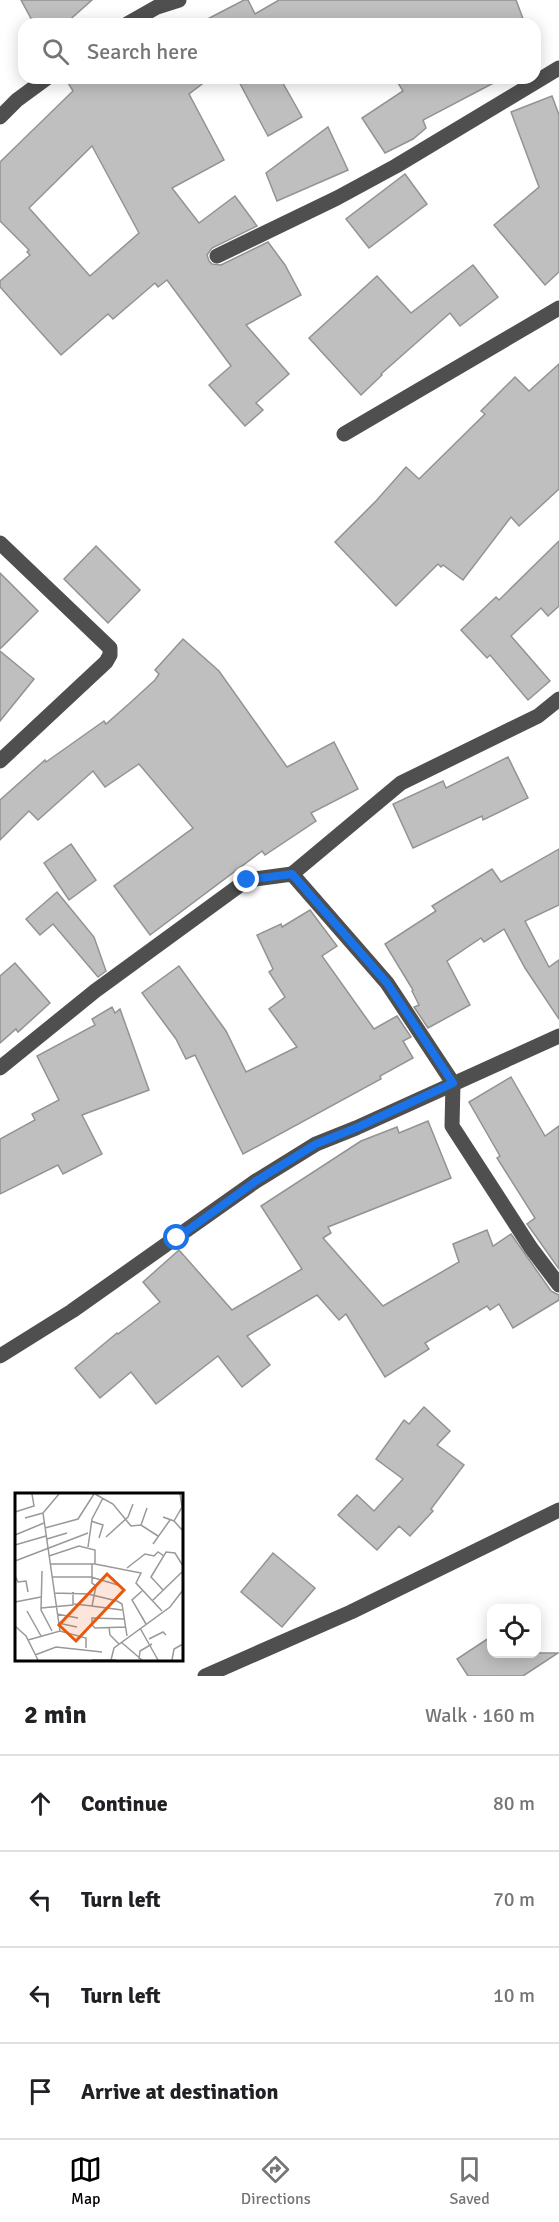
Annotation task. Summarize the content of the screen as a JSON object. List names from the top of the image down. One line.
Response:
{"page":{"search":"Search here","heading":["2 min","Walk · 160 m"],"list":[["Continue","80 m"],["Turn left","70 m"],["Turn left","10 m"],"Arrive at destination"],"nav":["Map","Directions","Saved"]}}
